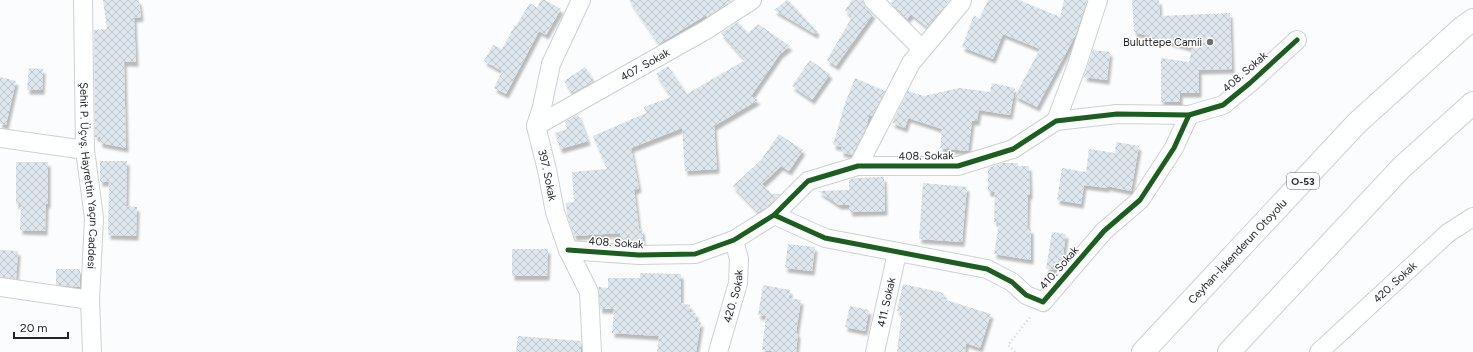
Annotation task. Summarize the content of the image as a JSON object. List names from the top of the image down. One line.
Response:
{"streets":{"highway":["O-53","Ceyhan-İskenderun Otoyolu"],"street":["407. Sokak","408. Sokak","397. Sokak","Şehit P. Üçvş. Hayrettin Yaçın Caddesi","410. Sokak","420. Sokak","411. Sokak"]},"crossings":[["407. Sokak","397. Sokak"],["408. Sokak","397. Sokak"],["408. Sokak","410. Sokak"],["408. Sokak","420. Sokak"],["410. Sokak","411. Sokak"]],"places":["Buluttepe Camii"],"scale_bar":"20 m"}
